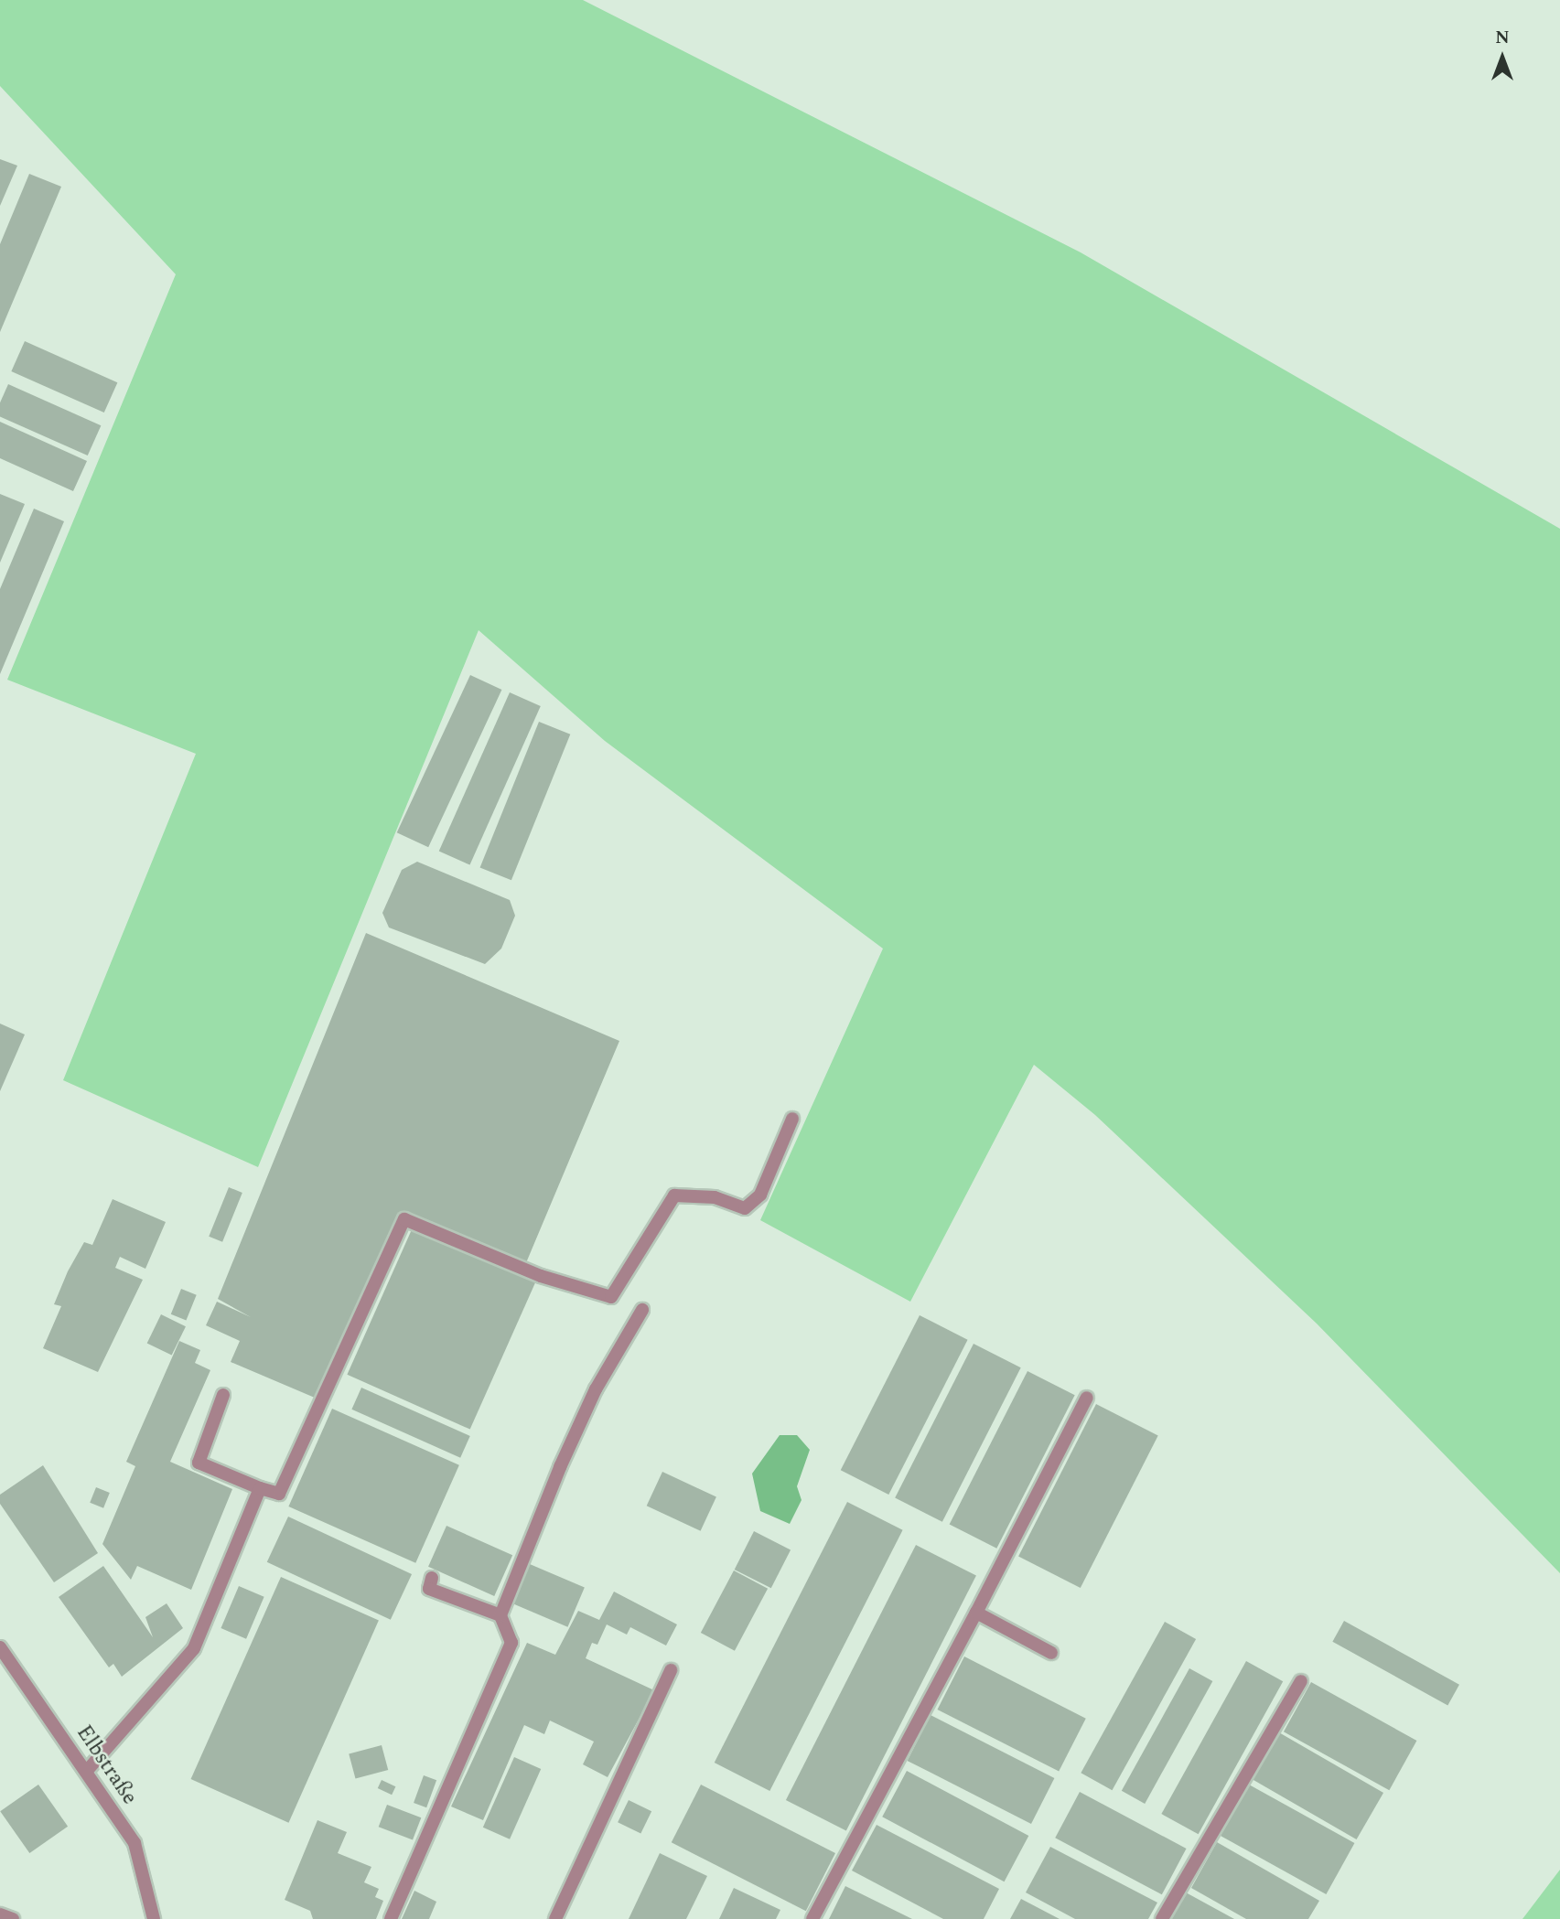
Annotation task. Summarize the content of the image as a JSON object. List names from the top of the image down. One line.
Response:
{"streets":{"street":["Elbstraße"]},"north":"top"}
